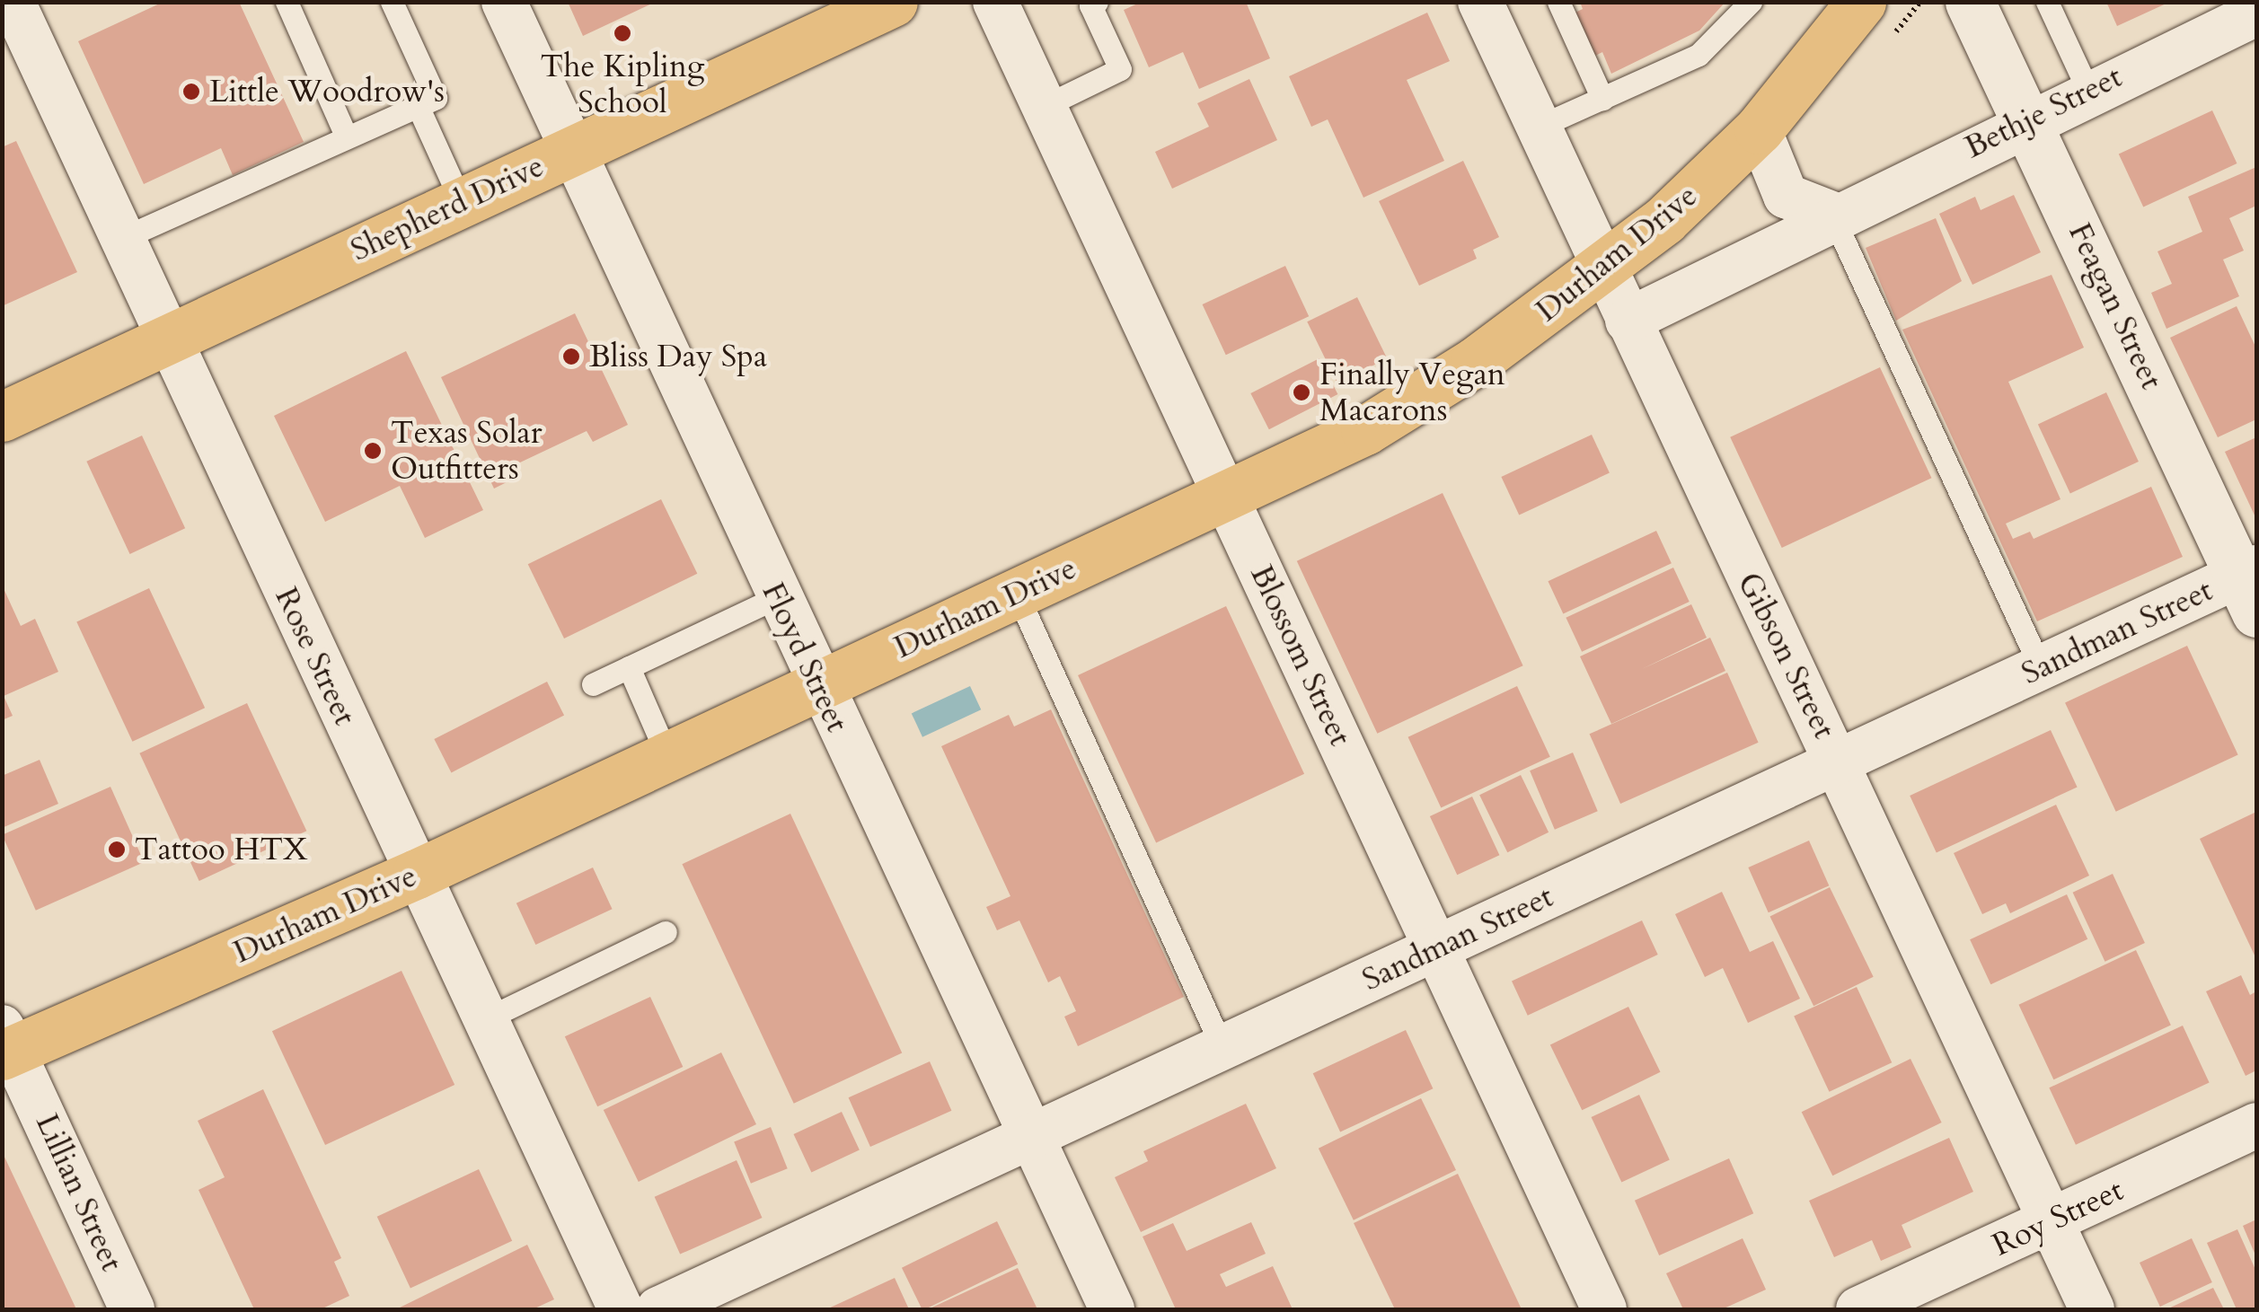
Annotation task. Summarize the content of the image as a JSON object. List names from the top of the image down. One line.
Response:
{"streets":{"main road":["Shepherd Drive","Durham Drive"],"street":["Bethje Street","Feagan Street","Sandman Street","Blossom Street","Gibson Street","Rose Street","Floyd Street","Lillian Street","Roy Street"]},"crossings":[["Bethje Street","Feagan Street"],["Bethje Street","Gibson Street"],["Shepherd Drive","Rose Street"],["Shepherd Drive","Floyd Street"],["Durham Drive","Blossom Street"],["Durham Drive","Gibson Street"],["Durham Drive","Rose Street"],["Durham Drive","Floyd Street"],["Durham Drive","Lillian Street"],["Feagan Street","Sandman Street"],["Sandman Street","Blossom Street"],["Sandman Street","Gibson Street"],["Sandman Street","Floyd Street"],["Gibson Street","Roy Street"]],"places":["The Kipling School","Little Woodrow's","Bliss Day Spa","Finally Vegan Macarons","Texas Solar Outfitters","Tattoo HTX"]}
